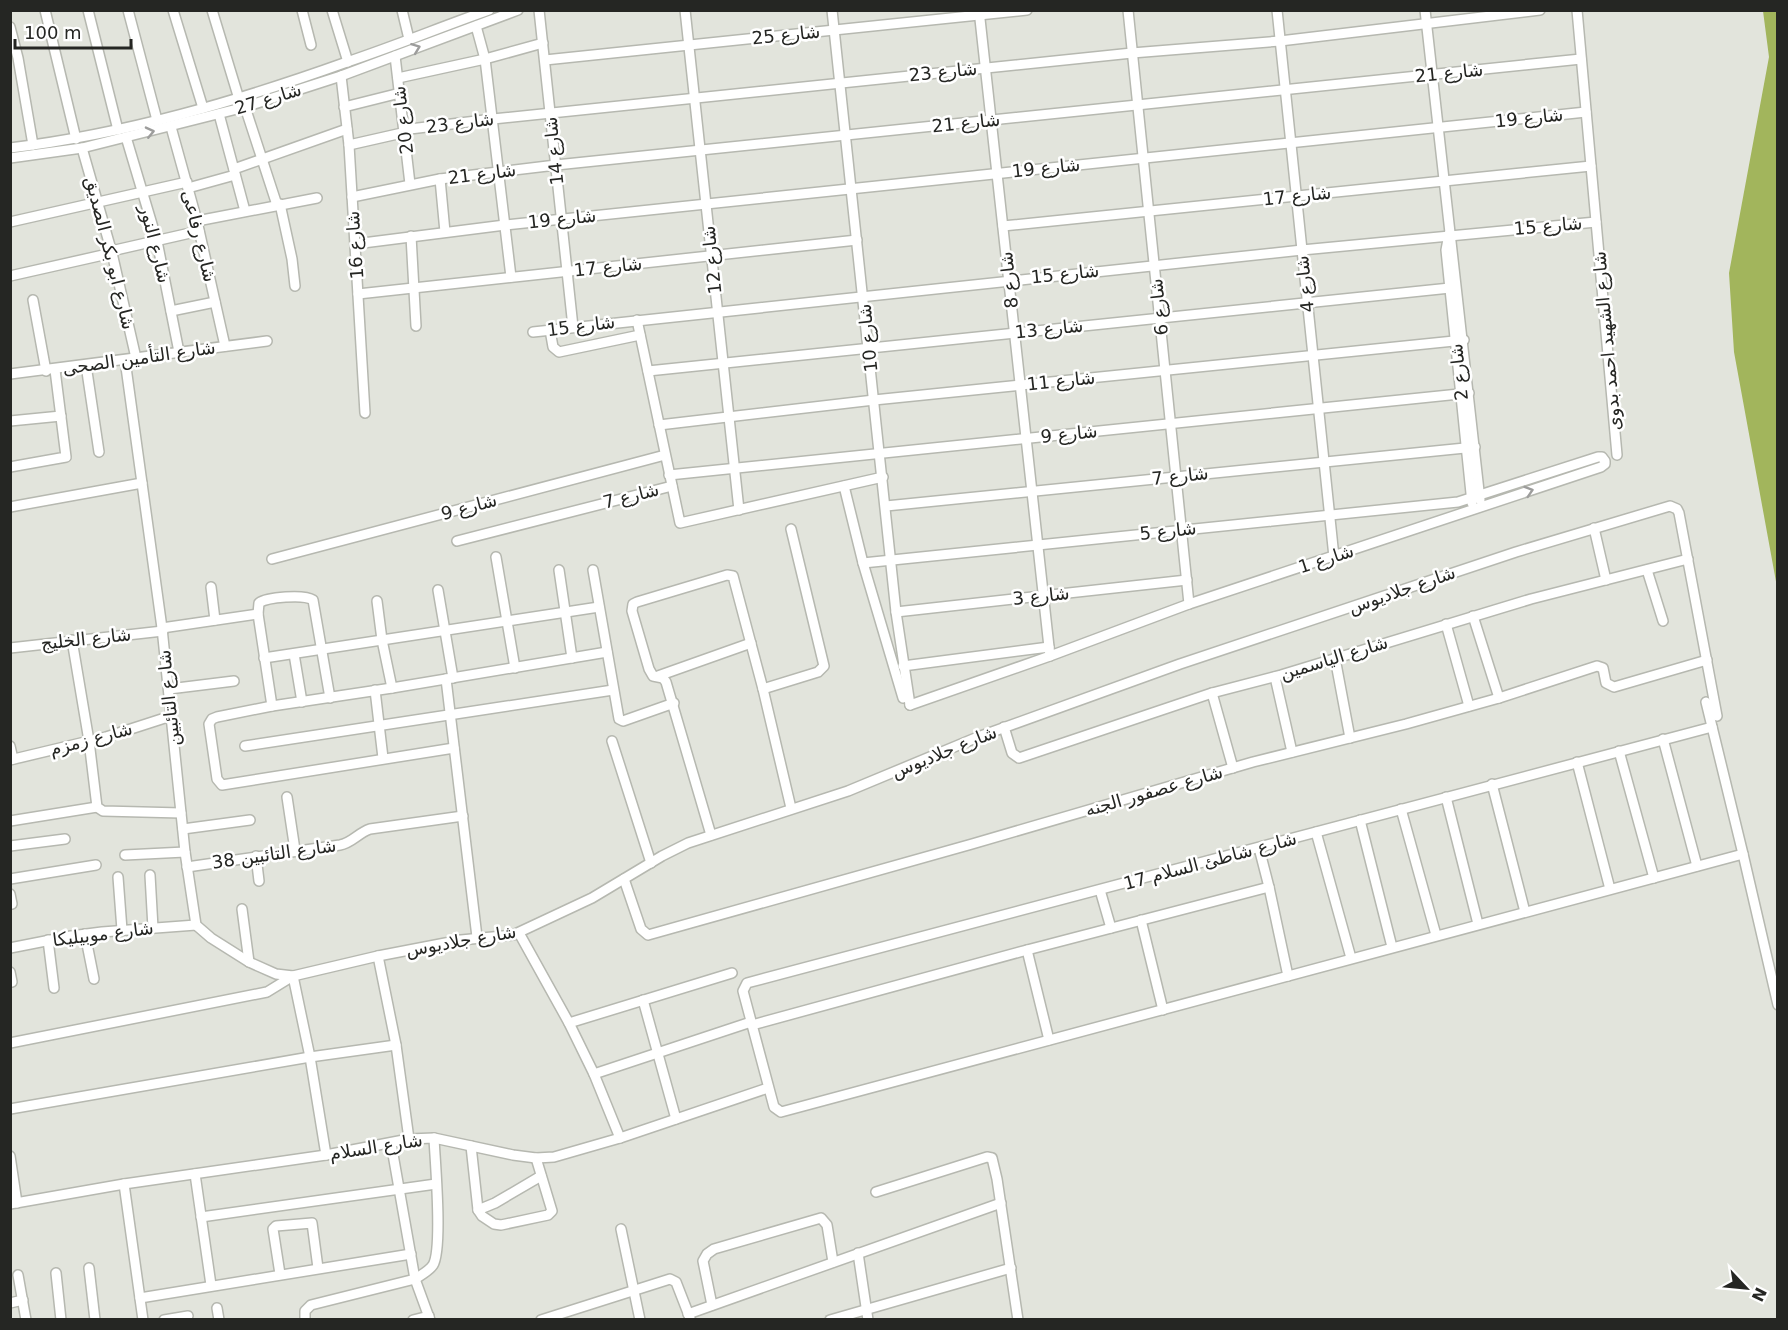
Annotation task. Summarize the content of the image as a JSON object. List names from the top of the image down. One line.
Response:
{"streets":{"street":["شارع 25","شارع 23","شارع 21","شارع 27","شارع 19","شارع 20","شارع 14","شارع 17","شارع 15","شارع رفاعى","شارع النور","شارع 16","شارع ابو بكر الصديق","شارع 12","شارع 8","شارع 4","شارع 6","شارع 13","شارع 10","شارع الشهيد احمد بدوى","شارع التأمين الصحى","شارع 2","شارع 11","شارع 9","شارع 7","شارع 5","شارع 1","شارع جلاديوس","شارع 3","شارع الخليج","شارع الياسمين","شارع التائبين","شارع زمزم","شارع عصفور الجنه","شارع التائبين 38","شارع شاطئ السلام 17","شارع موبيليكا","شارع السلام"]},"crossings":[["شارع 25","شارع 14"],["شارع 25","شارع 12"],["شارع 25","شارع 8"],["شارع 25","شارع 10"],["شارع 23","شارع 19"],["شارع 23","شارع 20"],["شارع 23","شارع 14"],["شارع 23","شارع 16"],["شارع 23","شارع 12"],["شارع 23","شارع 8"],["شارع 23","شارع 4"],["شارع 23","شارع 6"],["شارع 23","شارع 10"],["شارع 23","شارع 2"],["شارع 21","شارع 19"],["شارع 21","شارع 20"],["شارع 21","شارع 14"],["شارع 21","شارع 16"],["شارع 21","شارع 12"],["شارع 21","شارع 8"],["شارع 21","شارع 4"],["شارع 21","شارع 6"],["شارع 21","شارع 10"],["شارع 21","شارع الشهيد احمد بدوى"],["شارع 21","شارع 2"],["شارع 27","شارع 19"],["شارع 27","شارع 20"],["شارع 27","شارع رفاعى"],["شارع 27","شارع النور"],["شارع 27","شارع 16"],["شارع 27","شارع ابو بكر الصديق"],["شارع 19","شارع 14"],["شارع 19","شارع 17"],["شارع 19","شارع 16"],["شارع 19","شارع 12"],["شارع 19","شارع 8"],["شارع 19","شارع 4"],["شارع 19","شارع 6"],["شارع 19","شارع 10"],["شارع 19","شارع الشهيد احمد بدوى"],["شارع 19","شارع 2"],["شارع 14","شارع 17"],["شارع 14","شارع 15"],["شارع 17","شارع 16"],["شارع 17","شارع 12"],["شارع 17","شارع 8"],["شارع 17","شارع 4"],["شارع 17","شارع 6"],["شارع 17","شارع 10"],["شارع 17","شارع الشهيد احمد بدوى"],["شارع 17","شارع 2"],["شارع 15","شارع 12"],["شارع 15","شارع 8"],["شارع 15","شارع 4"],["شارع 15","شارع 6"],["شارع 15","شارع 10"],["شارع 15","شارع الشهيد احمد بدوى"],["شارع 15","شارع 2"],["شارع رفاعى","شارع التأمين الصحى"],["شارع النور","شارع التأمين الصحى"],["شارع ابو بكر الصديق","شارع التأمين الصحى"],["شارع 12","شارع 13"],["شارع 12","شارع 11"],["شارع 12","شارع 9"],["شارع 12","شارع 7"],["شارع 8","شارع 13"],["شارع 8","شارع 11"],["شارع 8","شارع 9"],["شارع 8","شارع 7"],["شارع 8","شارع 5"],["شارع 8","شارع 1"],["شارع 8","شارع 3"],["شارع 4","شارع 13"],["شارع 4","شارع 11"],["شارع 4","شارع 9"],["شارع 4","شارع 7"],["شارع 4","شارع 5"],["شارع 4","شارع 1"],["شارع 6","شارع 13"],["شارع 6","شارع 11"],["شارع 6","شارع 9"],["شارع 6","شارع 7"],["شارع 6","شارع 5"],["شارع 6","شارع 1"],["شارع 6","شارع 3"],["شارع 13","شارع 10"],["شارع 13","شارع 2"],["شارع 10","شارع 11"],["شارع 10","شارع 9"],["شارع 10","شارع 7"],["شارع 10","شارع 5"],["شارع 10","شارع 1"],["شارع 10","شارع 3"],["شارع التأمين الصحى","شارع التائبين"],["شارع 2","شارع 11"],["شارع 2","شارع 9"],["شارع 2","شارع 7"],["شارع 2","شارع 5"],["شارع 2","شارع 1"],["شارع 5","شارع 1"],["شارع جلاديوس","شارع الياسمين"],["شارع جلاديوس","شارع عصفور الجنه"],["شارع الخليج","شارع التائبين"],["شارع التائبين","شارع زمزم"],["شارع التائبين","شارع التائبين 38"],["شارع التائبين","شارع موبيليكا"],["شارع شاطئ السلام 17","شارع السلام"]],"scale_bar":"100 m","north":"bottom right"}
